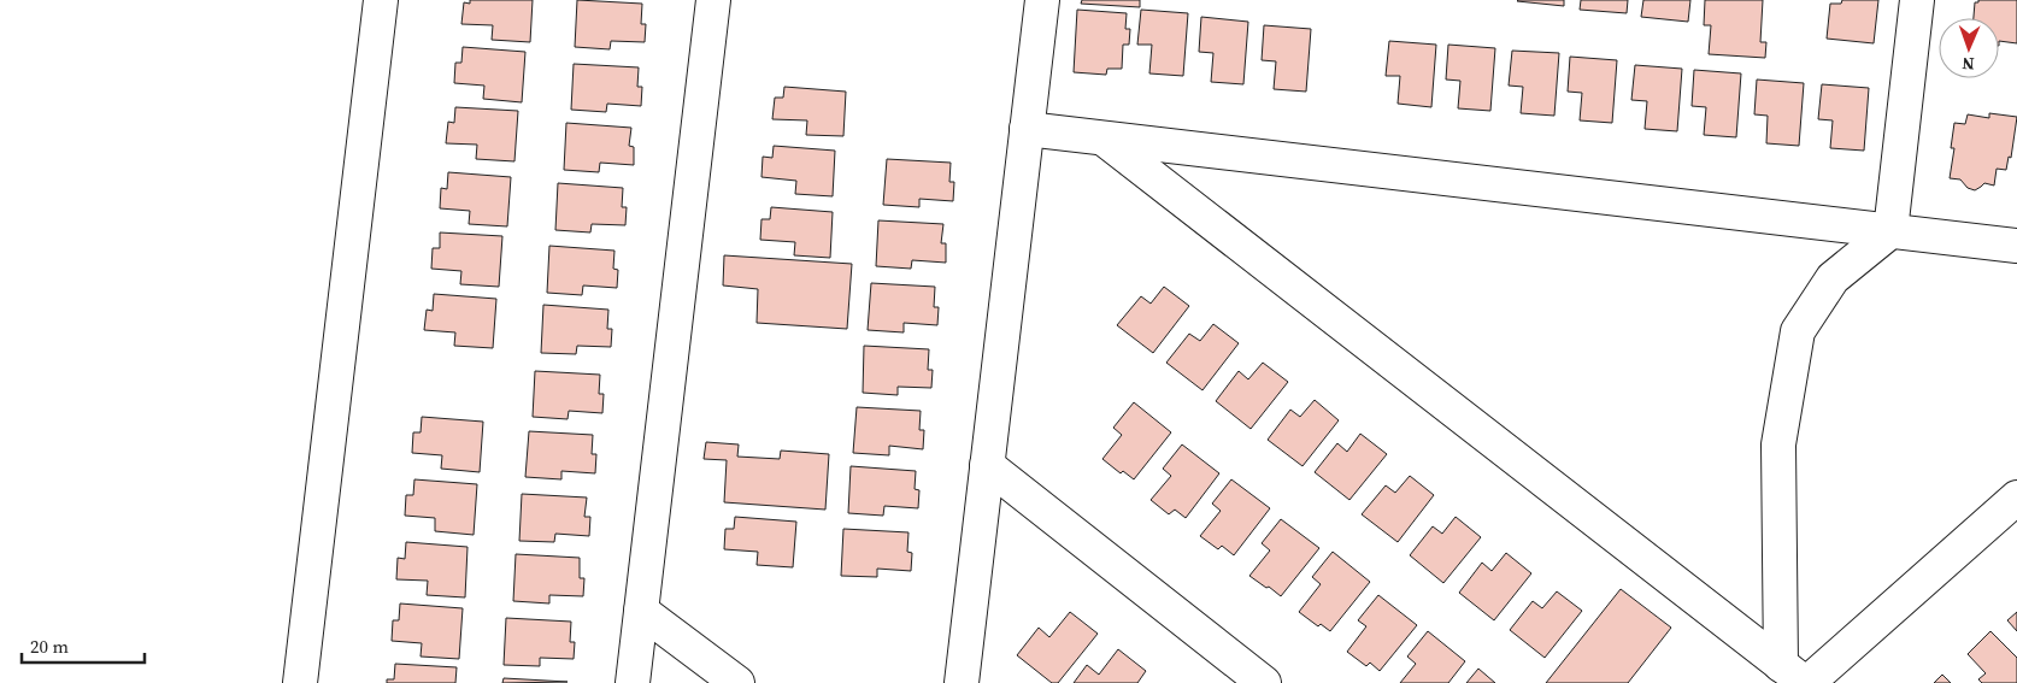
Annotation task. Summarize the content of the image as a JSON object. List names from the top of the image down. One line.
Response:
{"scale_bar":"20 m","north":"bottom"}
